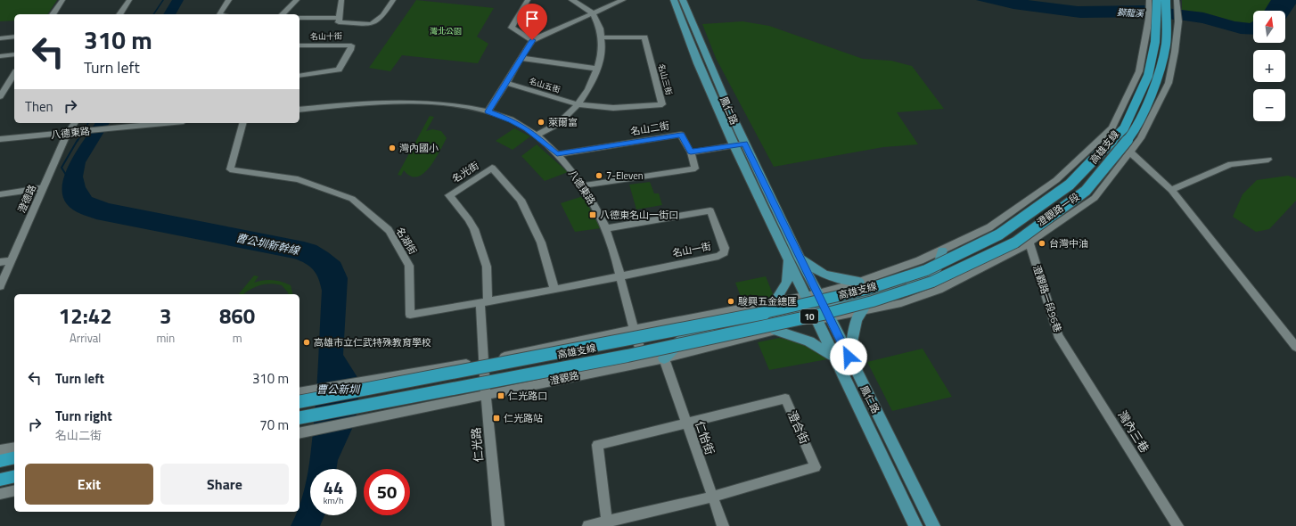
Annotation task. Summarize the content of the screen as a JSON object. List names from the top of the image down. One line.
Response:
{"streets":{"highway":["高雄支線","10"],"main road":["鳳仁路"],"street":["名山十街","名山三街","名山五街","名山二街","八德東路","名光街","澄德路","澄觀路一段","名湖街","名山一街","澄觀路一段96巷","澄觀路","澄合街","灣內三巷","仁怡街","仁光路"]},"crossings":[["名山三街","名山五街"],["鳳仁路","澄觀路一段"],["鳳仁路","澄觀路"],["名山二街","八德東路"],["八德東路","澄德路"],["八德東路","名湖街"],["八德東路","名山一街"],["八德東路","澄觀路"],["高雄支線","澄觀路一段"],["名光街","名湖街"],["名光街","仁光路"],["澄觀路一段","澄觀路一段96巷"],["名湖街","名山一街"],["名湖街","仁光路"],["澄觀路一段96巷","灣內三巷"],["澄觀路","仁怡街"],["澄觀路","仁光路"],["澄合街","仁怡街"]],"water":["獅龍溪","曹公圳新幹線","曹公新圳"],"parks":["灣北公園"],"places":{"other":["萊爾富","灣內國小","7-Eleven","台灣中油","駿興五金總匯","高雄市立仁武特殊教育學校"],"transit":["八德東名山一街口","仁光路口","仁光路站"]},"north":"top","page":{"map_buttons":["+","−"],"turn":["310 m","Turn left"],"then":"Then","eta":["12:42","Arrival","3","min","860","m"],"list":[{"name":"Turn left","value":"310 m"},{"name":"Turn right","note":"名山二街","value":"70 m"}],"buttons":["Exit","Share"],"speed":"44 km/h","limit":"50"}}
